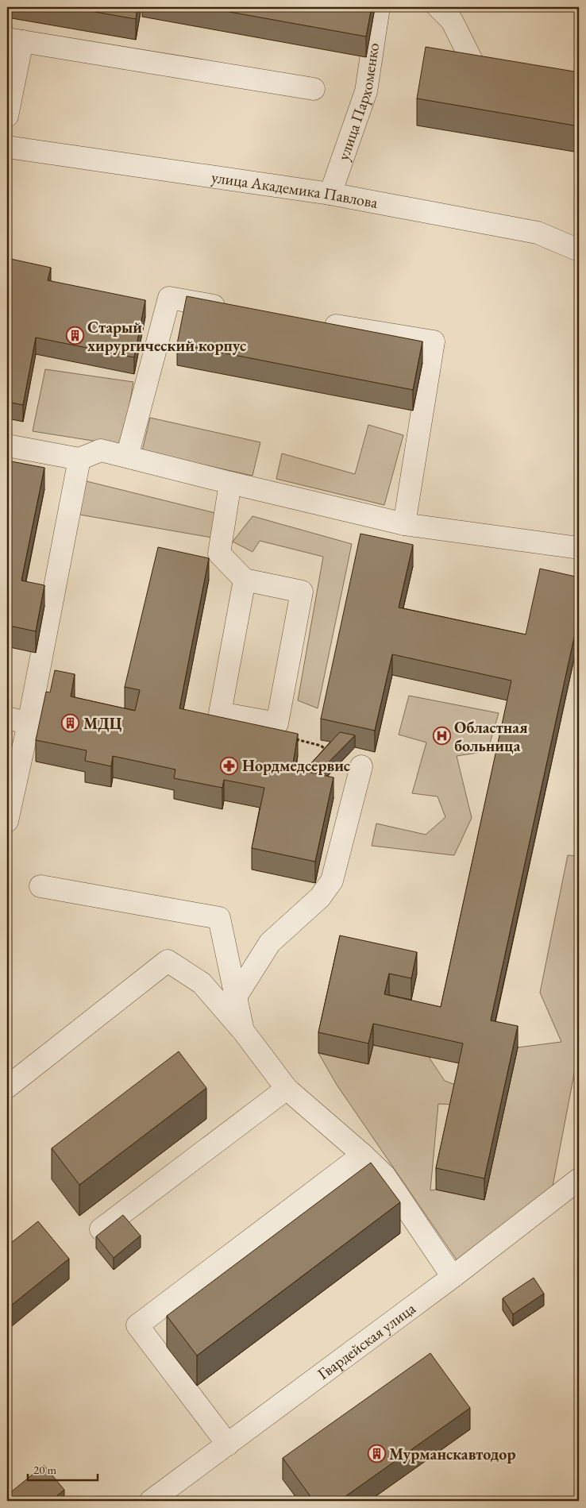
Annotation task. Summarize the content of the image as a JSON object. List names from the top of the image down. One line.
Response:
{"streets":{"street":["улица Пархоменко","улица Академика Павлова","Гвардейская улица"]},"crossings":[["улица Пархоменко","улица Академика Павлова"]],"places":{"building":["Старый хирургический корпус","МДЦ","Мурманскавтодор"],"hospital":["Областная больница"],"pharmacy":["Нордмедсервис"]},"scale_bar":"20 m"}
